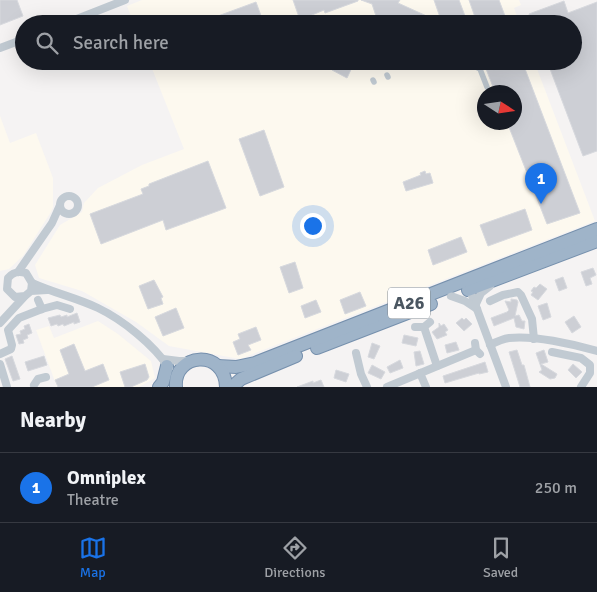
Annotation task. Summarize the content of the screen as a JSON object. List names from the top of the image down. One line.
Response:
{"streets":{"highway":["A26"]},"north":"right","page":{"search":"Search here","pins":"1","heading":"Nearby","list":[{"mark":"1","name":"Omniplex","note":"Theatre","value":"250 m"}],"nav":["Map","Directions","Saved"]}}
